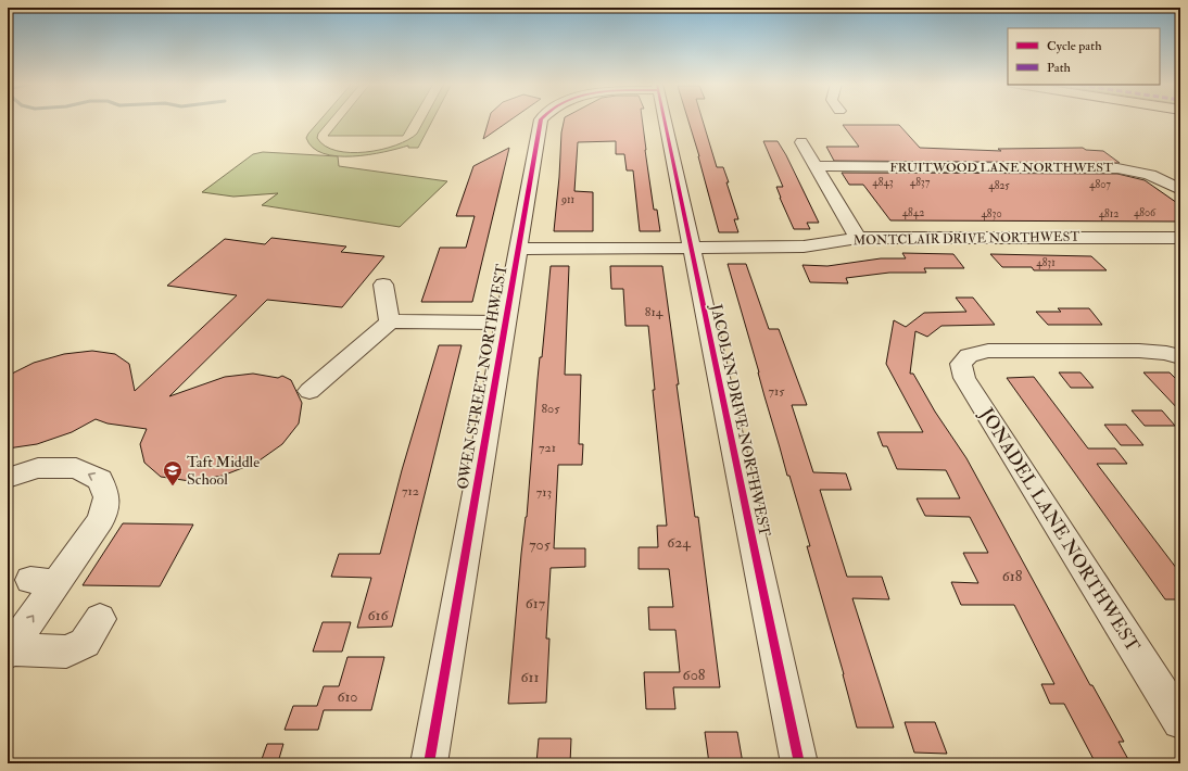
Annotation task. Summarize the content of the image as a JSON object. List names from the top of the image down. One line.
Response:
{"streets":{"street":["FRUITWOOD LANE NORTHWEST","MONTCLAIR DRIVE NORTHWEST","OWEN STREET NORTHWEST","JACOLYN DRIVE NORTHWEST","JONADEL LANE NORTHWEST"]},"crossings":[["MONTCLAIR DRIVE NORTHWEST","OWEN STREET NORTHWEST"],["MONTCLAIR DRIVE NORTHWEST","JACOLYN DRIVE NORTHWEST"]],"places":{"school or university":["Taft Middle School"]},"house_numbers":["4843","4837","4807","4825","911","4842","4806","4830","4812","4831","814","715","805","721","712","713","624","705","618","617","616","608","611","610"],"legend":["Cycle path","Path"]}
